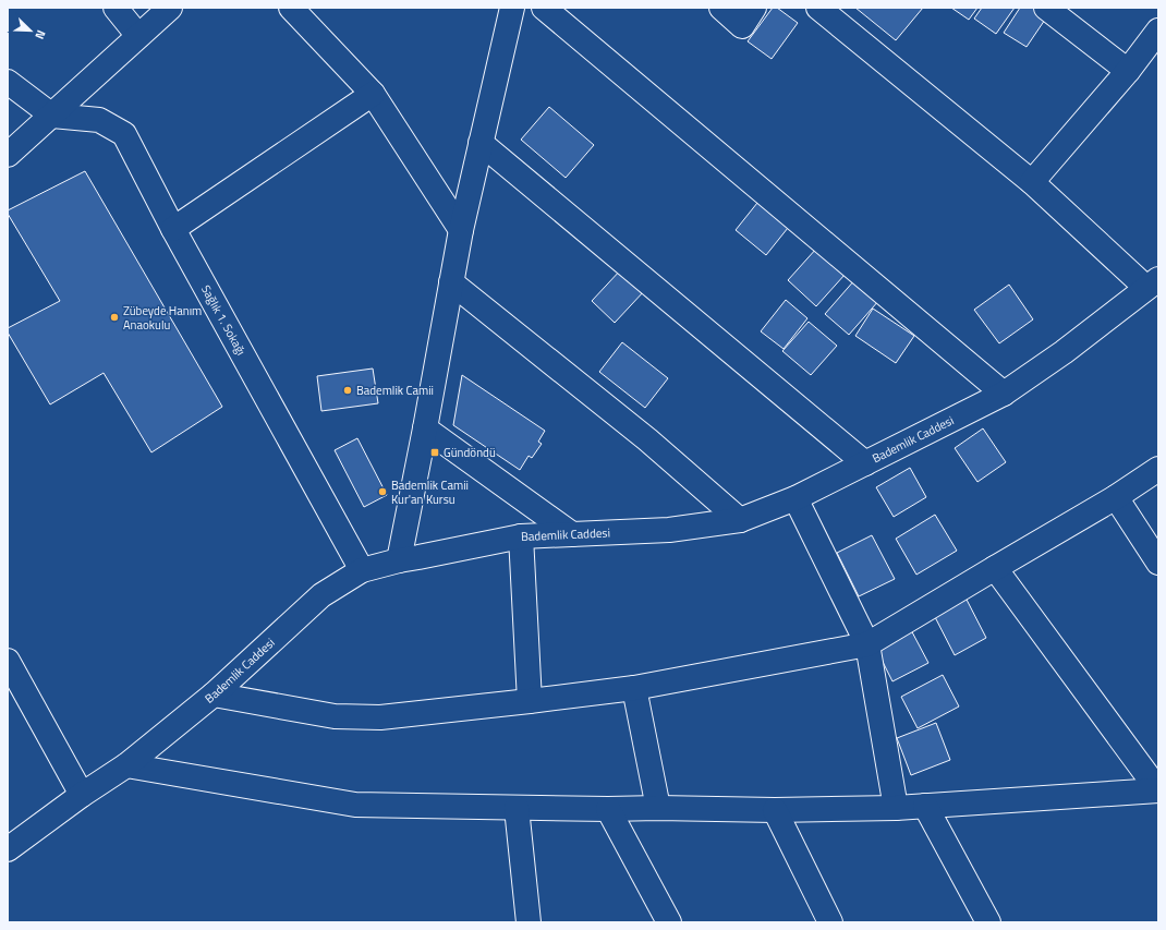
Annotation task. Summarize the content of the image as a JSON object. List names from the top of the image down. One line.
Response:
{"streets":{"street":["Sağlık 1. Sokağı","Bademlik Caddesi"]},"crossings":[["Sağlık 1. Sokağı","Bademlik Caddesi"]],"places":{"other":["Zübeyde Hanım Anaokulu","Bademlik Camii","Bademlik Camii Kur'an Kursu"],"transit":["Gündöndü"]},"north":"bottom right"}
